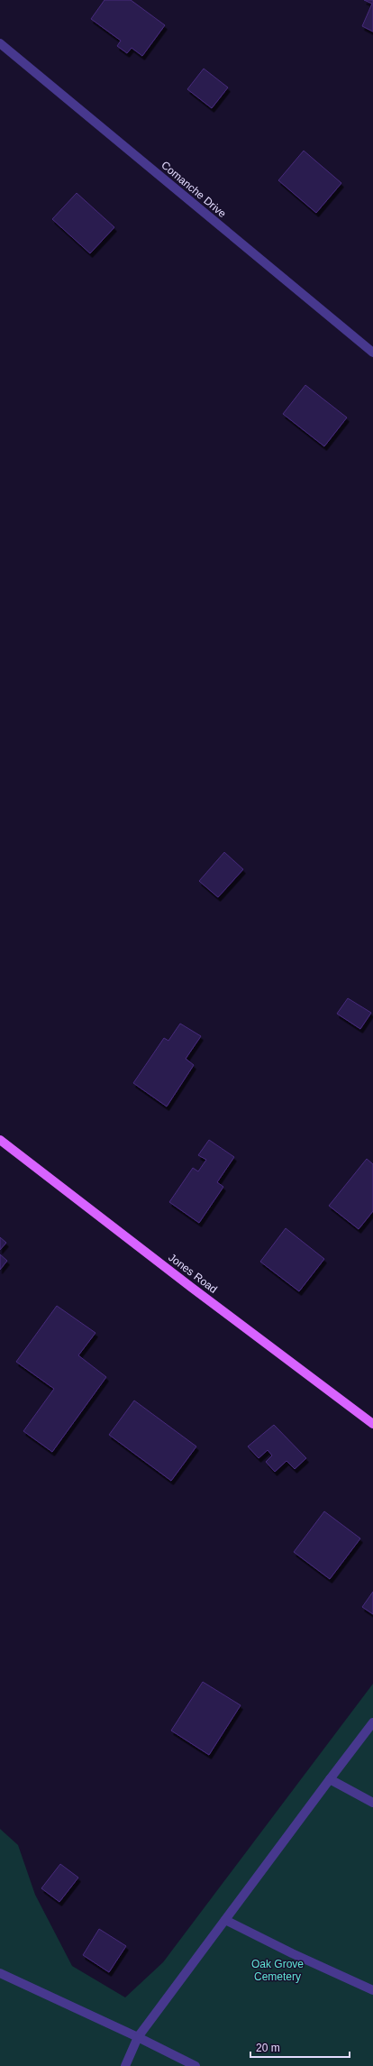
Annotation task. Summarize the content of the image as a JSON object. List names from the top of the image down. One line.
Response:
{"streets":{"main road":["Jones Road"],"street":["Comanche Drive"]},"parks":["Oak Grove Cemetery"],"scale_bar":"20 m"}
